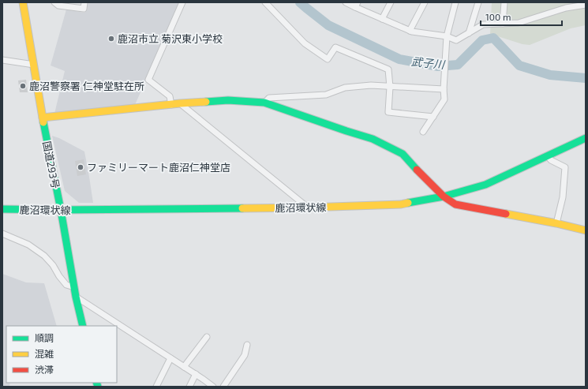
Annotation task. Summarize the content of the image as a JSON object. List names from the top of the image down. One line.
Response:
{"streets":{"main road":["国道293号","鹿沼環状線"]},"crossings":[["国道293号","鹿沼環状線"]],"water":["武子川"],"places":["鹿沼市立 菊沢東小学校","鹿沼警察署 仁神堂駐在所","ファミリーマート鹿沼仁神堂店"],"legend":["順調","混雑","渋滞"],"scale_bar":"100 m"}
